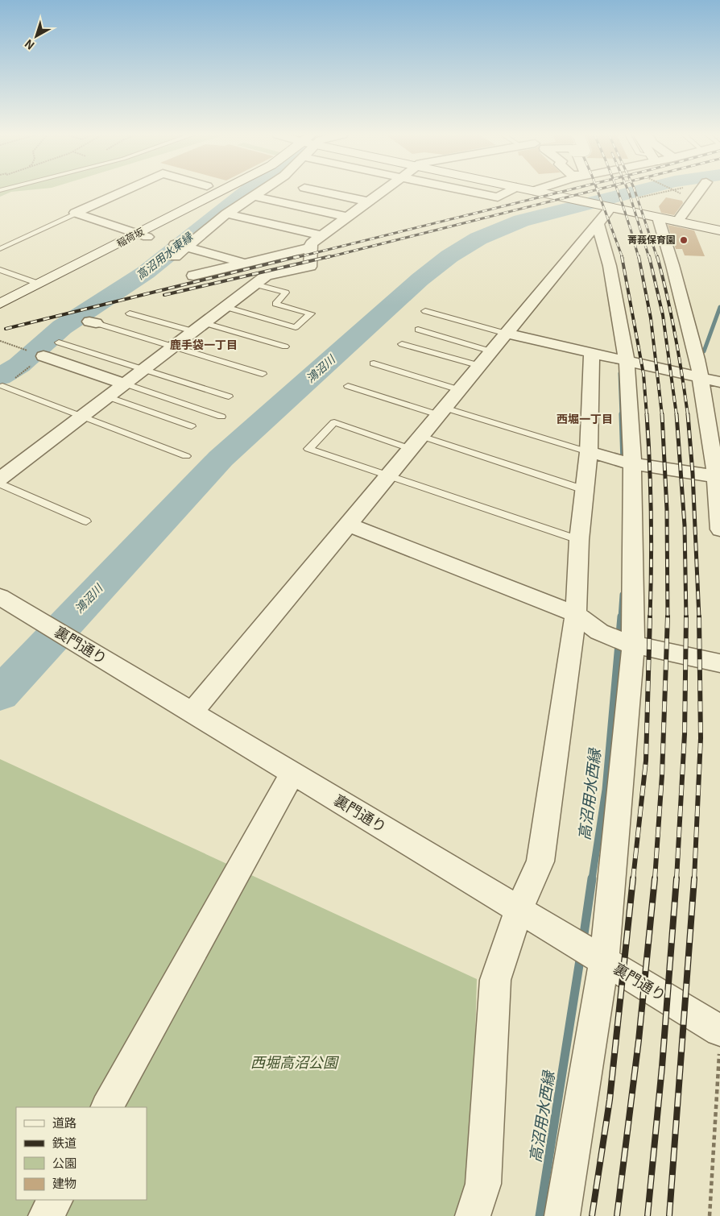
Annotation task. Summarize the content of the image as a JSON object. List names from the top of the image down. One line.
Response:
{"streets":{"street":["稲荷坂","裏門通り"]},"districts":["鹿手袋一丁目","西堀一丁目"],"water":["高沼用水東縁","鴻沼川","高沼用水西縁"],"parks":["西堀高沼公園"],"places":["菁莪保育園"],"legend":["道路","鉄道","公園","建物"],"north":"bottom left"}
